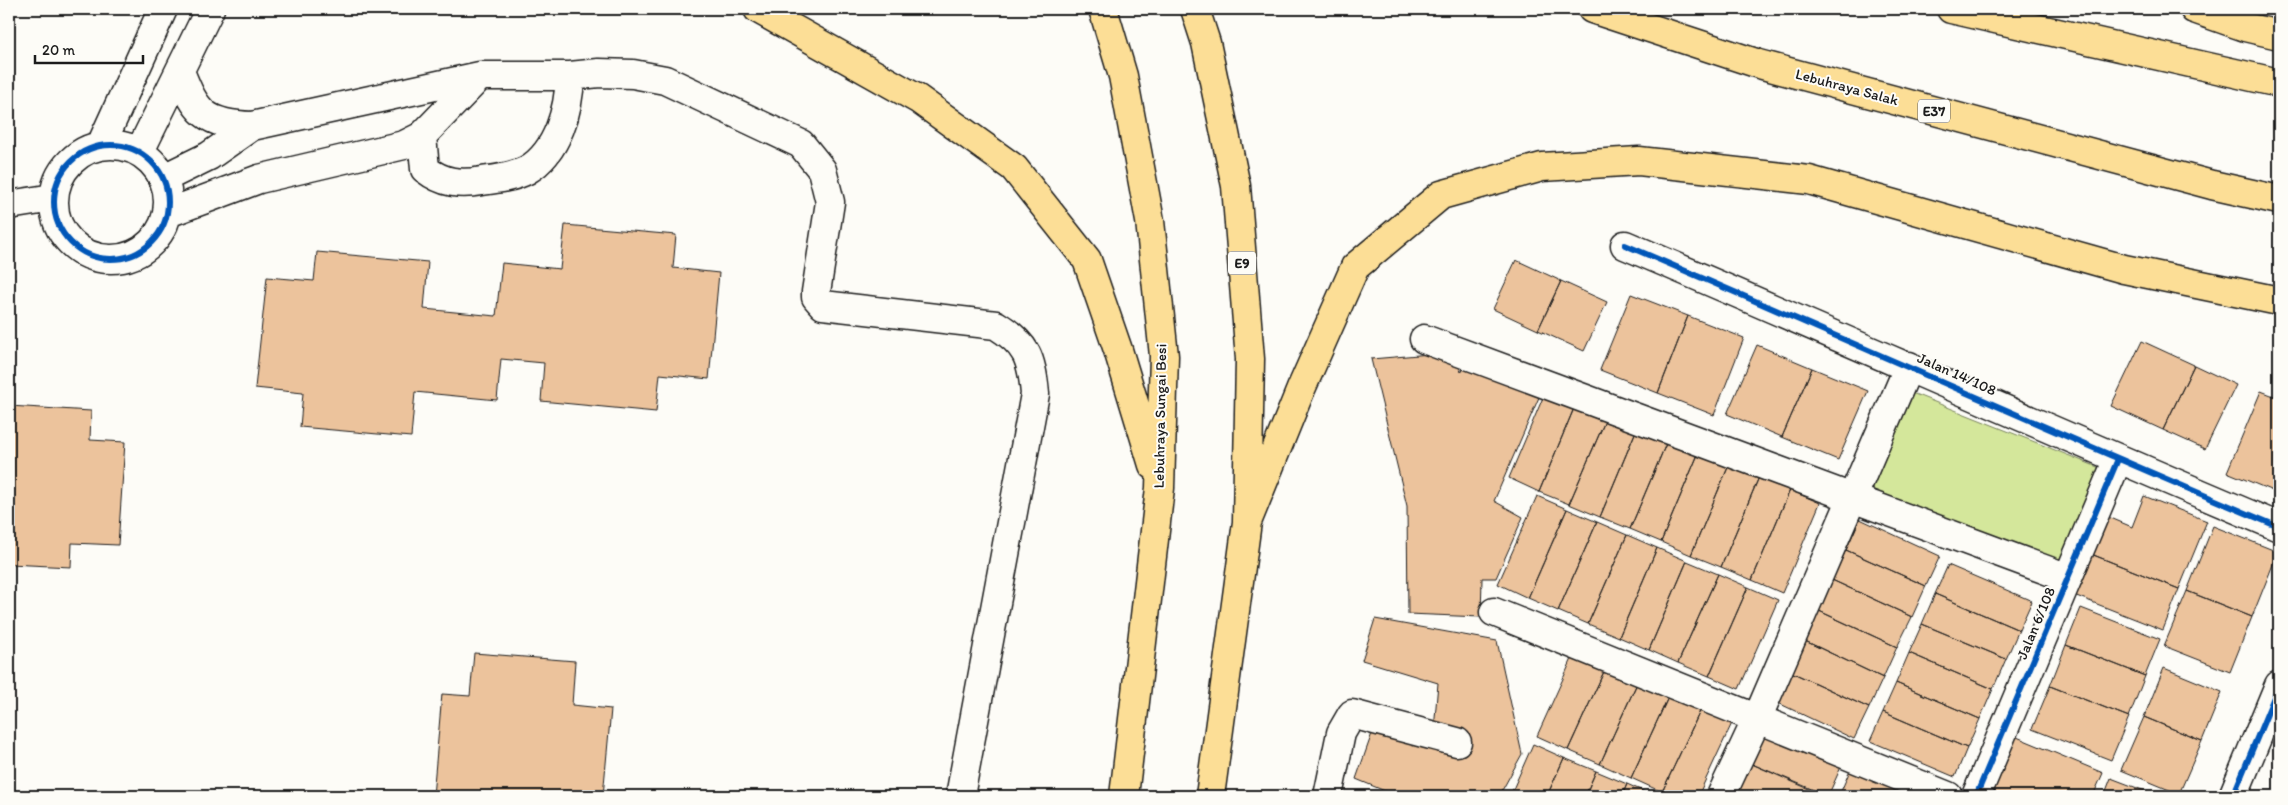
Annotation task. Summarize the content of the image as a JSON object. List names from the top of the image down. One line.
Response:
{"streets":{"highway":["Lebuhraya Salak","E37","E9","Lebuhraya Sungai Besi"],"street":["Jalan 14/108","Jalan 6/108"]},"crossings":[["Jalan 14/108","Jalan 6/108"]],"scale_bar":"20 m"}
